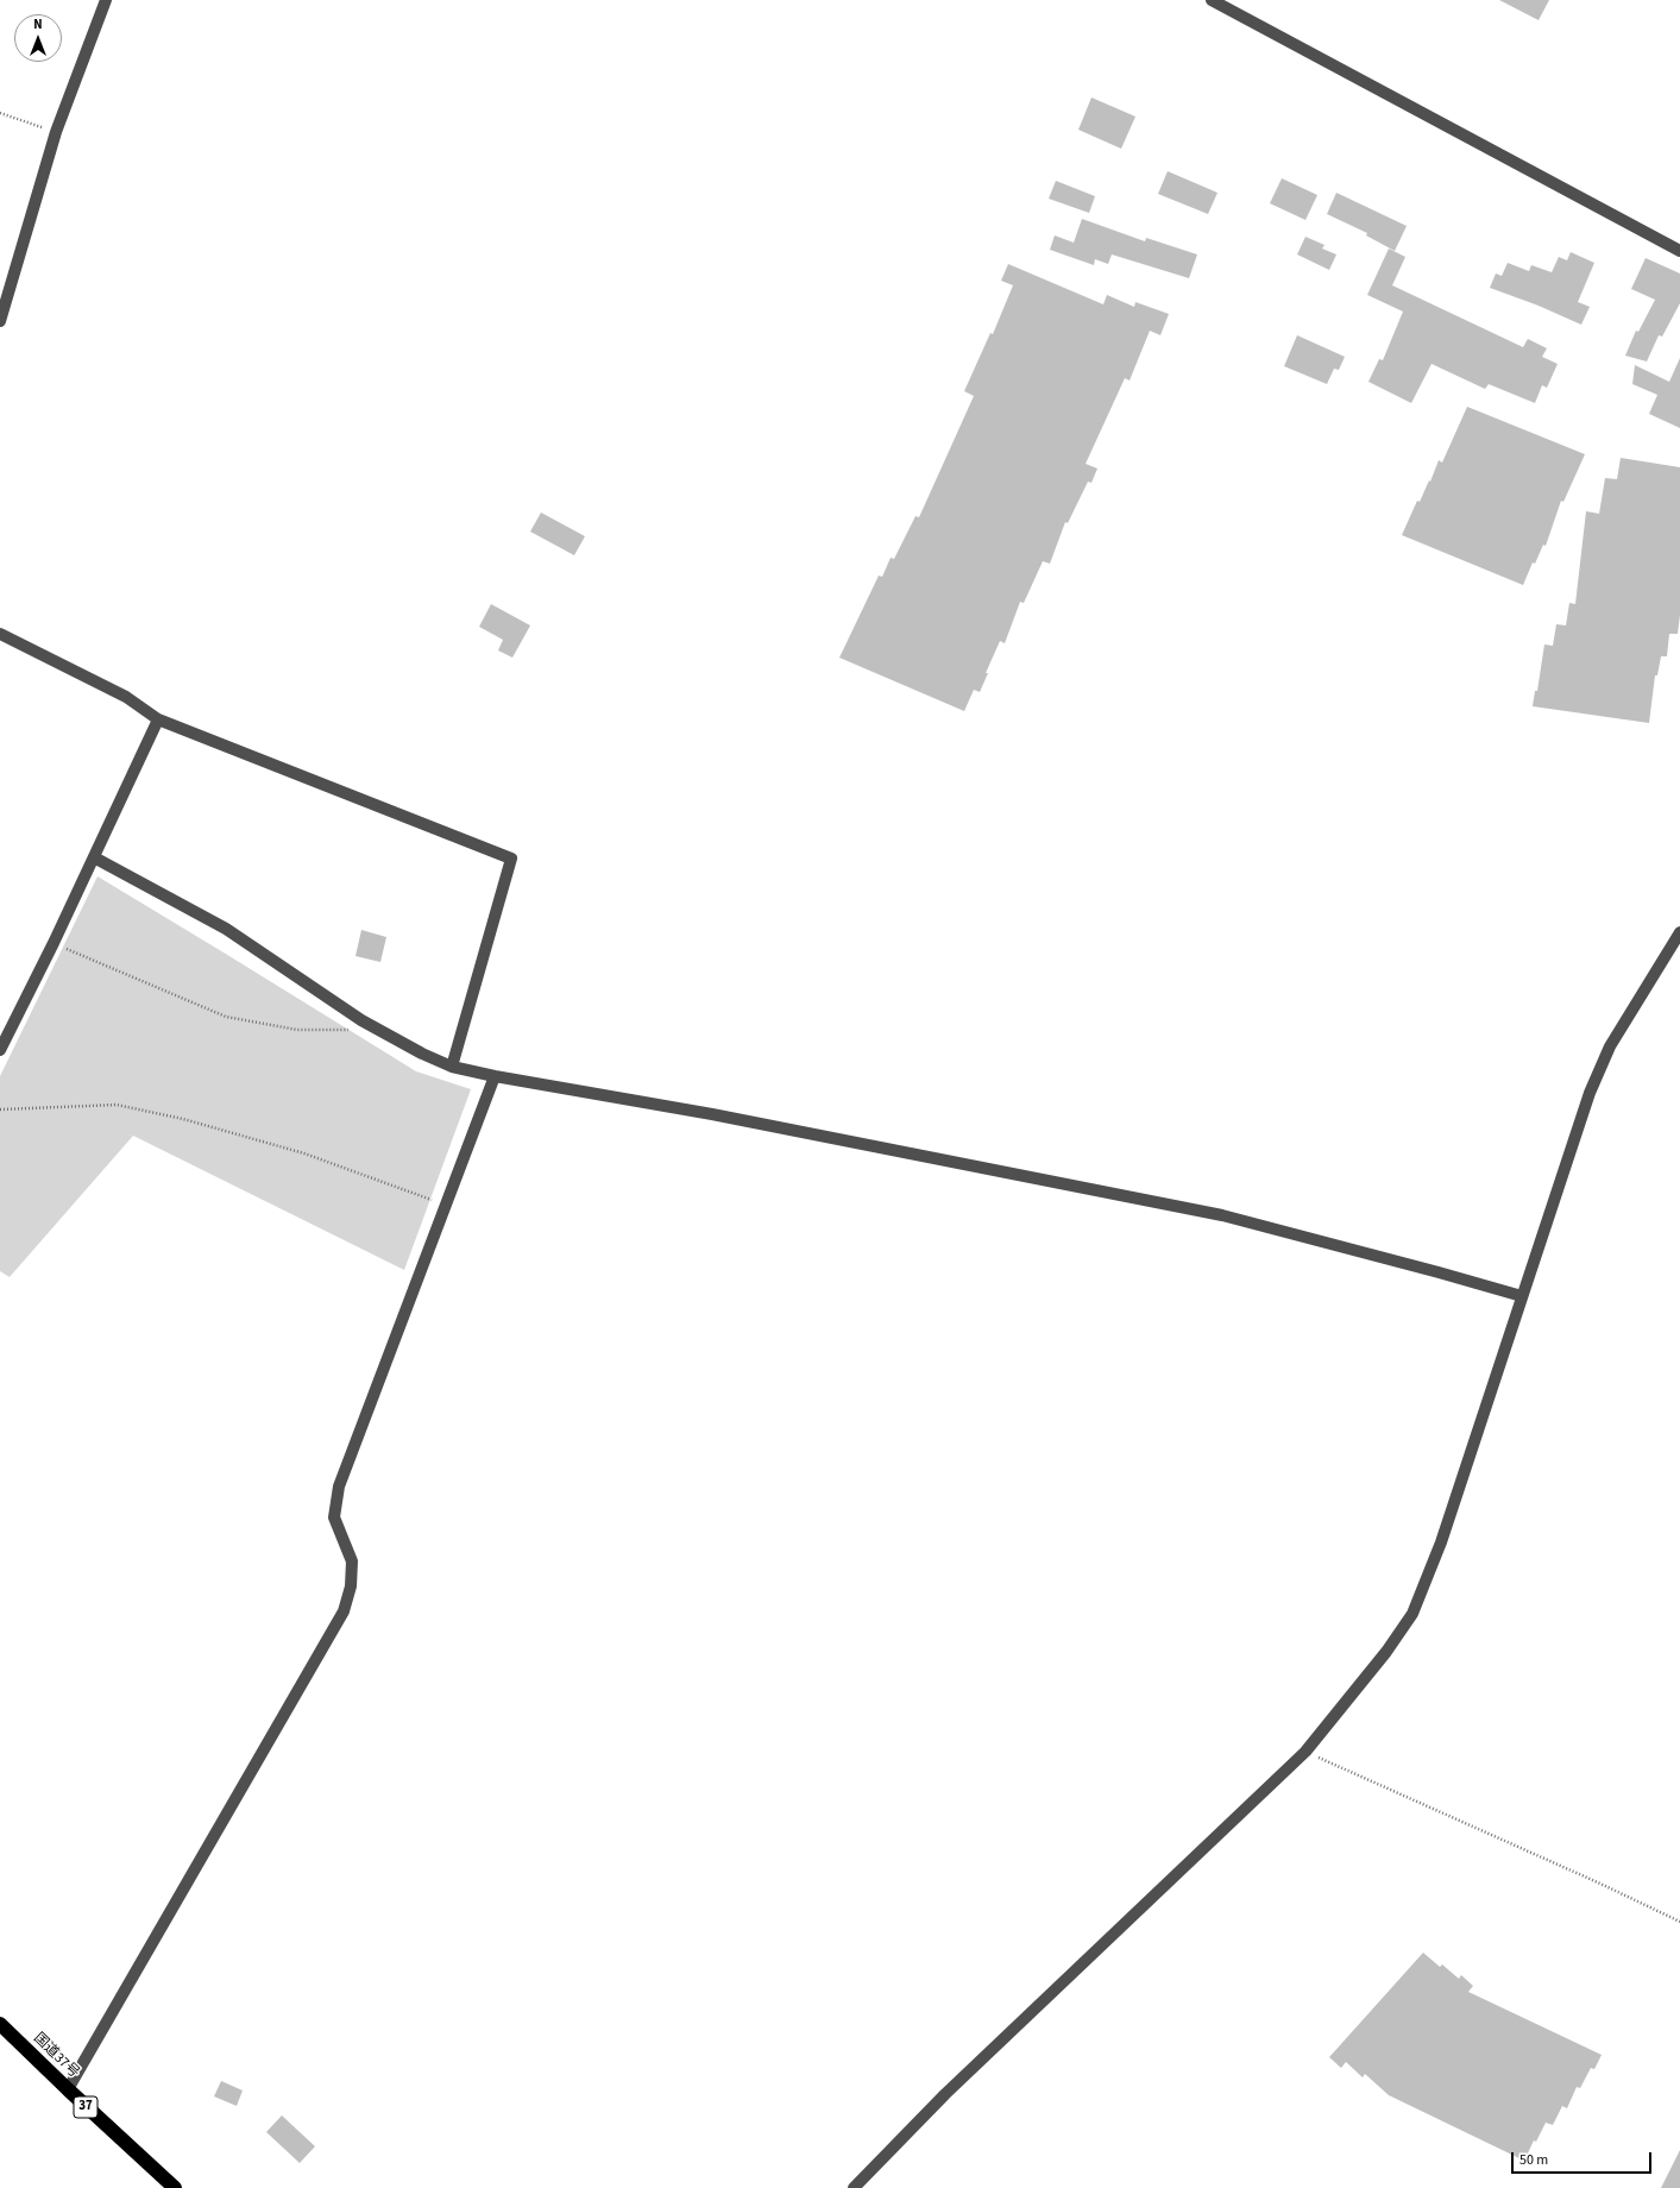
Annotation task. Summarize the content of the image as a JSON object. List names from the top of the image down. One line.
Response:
{"streets":{"highway":["国道37号","37"]},"scale_bar":"50 m","north":"top"}
